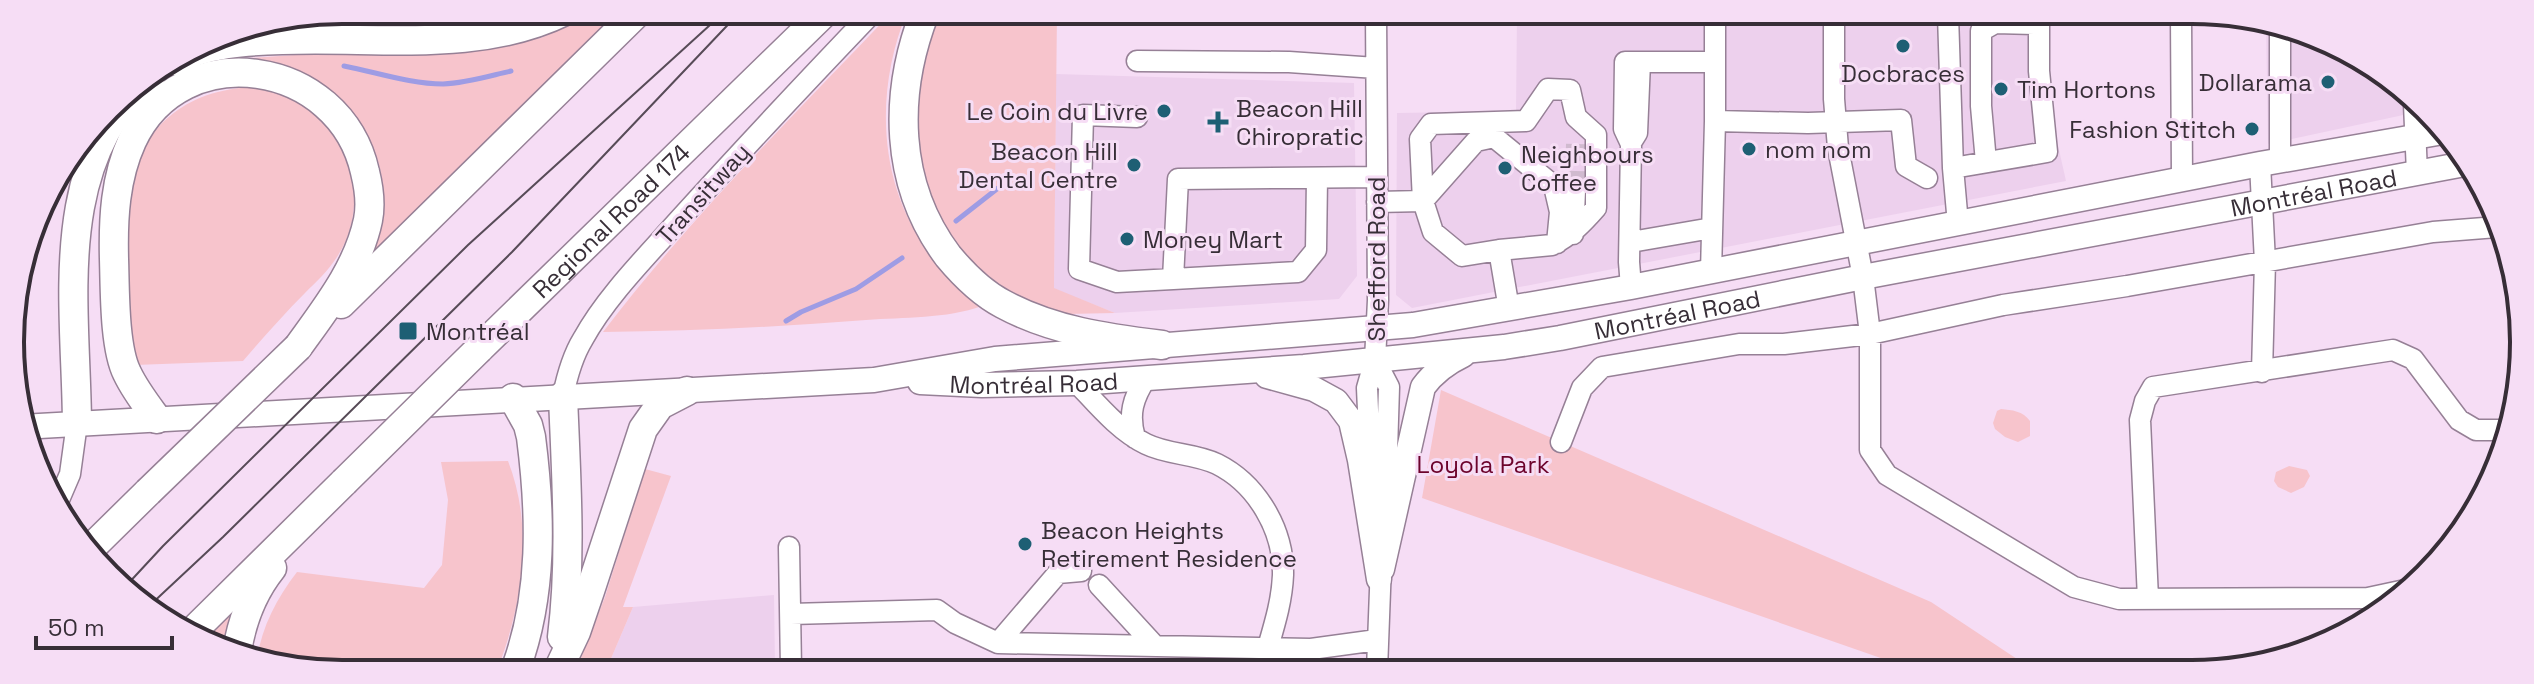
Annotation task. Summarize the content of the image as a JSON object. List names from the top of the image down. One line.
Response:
{"streets":{"highway":["Regional Road 174"],"main road":["Montréal Road"],"street":["Transitway","Shefford Road"]},"crossings":[["Montréal Road","Transitway"],["Montréal Road","Shefford Road"]],"parks":["Loyola Park"],"places":{"other":["Docbraces","Dollarama","Tim Hortons","Le Coin du Livre","Fashion Stitch","nom nom","Beacon Hill Dental Centre","Neighbours Coffee","Money Mart","Beacon Heights Retirement Residence"],"health":["Beacon Hill Chiropratic"],"transit":["Montréal"]},"scale_bar":"50 m"}
